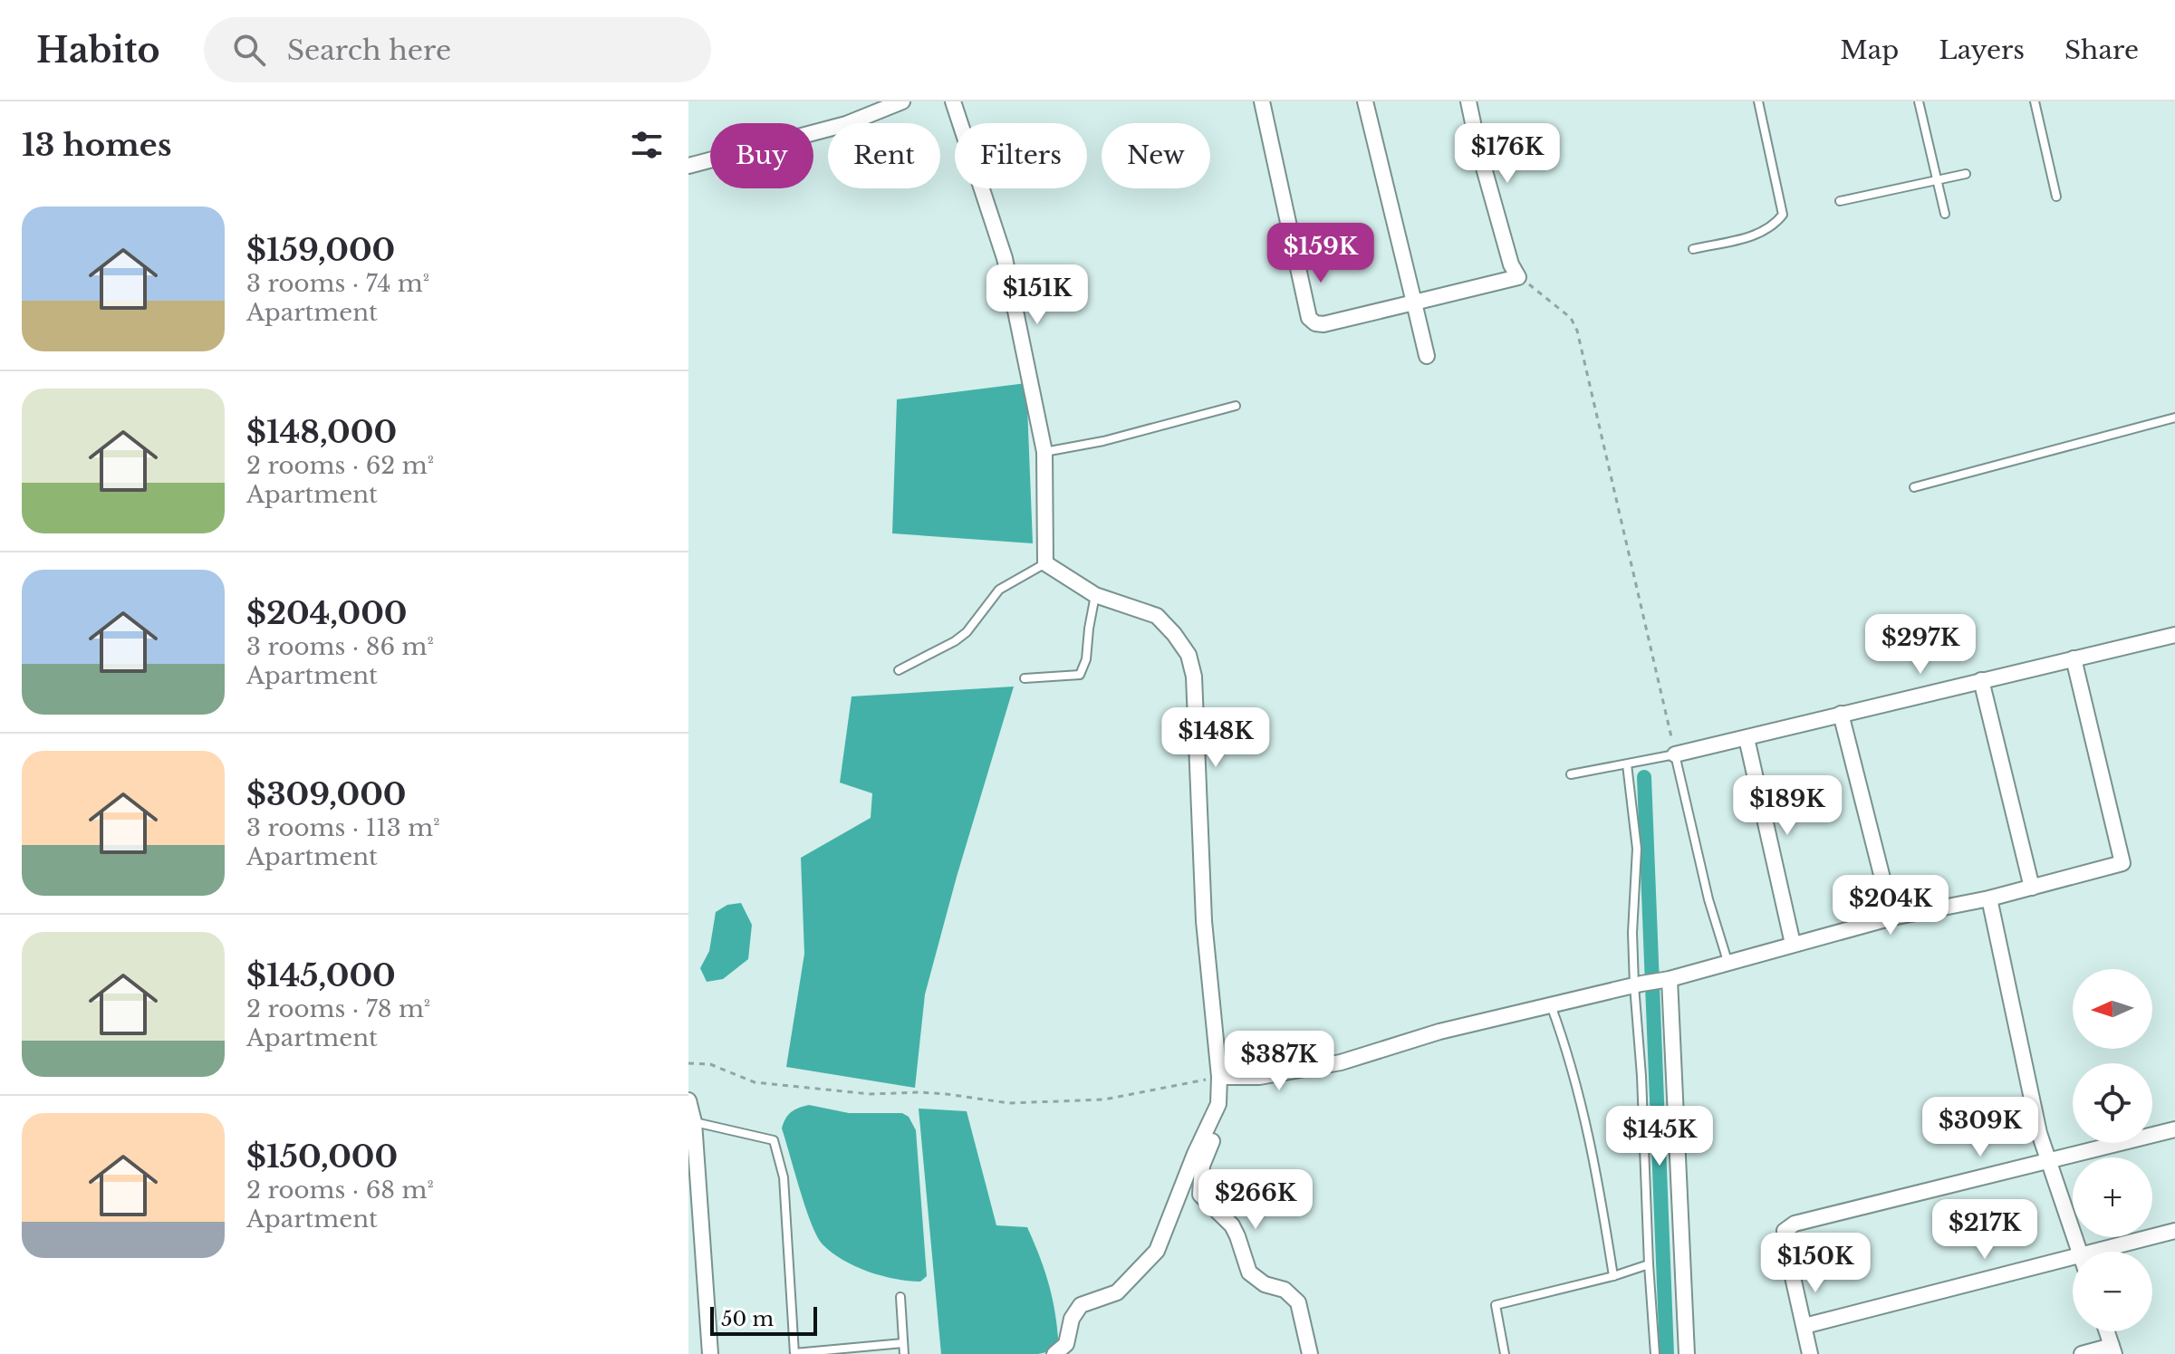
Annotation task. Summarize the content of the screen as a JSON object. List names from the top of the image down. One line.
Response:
{"scale_bar":"50 m","north":"left","page":{"header":"Habito","search":"Search here","nav":["Map","Layers","Share"],"heading":"13 homes","price":["$176K","$159K","$151K","$297K","$148K","$189K","$204K","$387K","$309K","$145K","$266K","$217K","$150K"],"chip":["Buy","Rent","Filters","New"],"list":[{"name":"$159,000","note":"3 rooms · 74 m² · Apartment"},{"name":"$148,000","note":"2 rooms · 62 m² · Apartment"},{"name":"$204,000","note":"3 rooms · 86 m² · Apartment"},{"name":"$309,000","note":"3 rooms · 113 m² · Apartment"},{"name":"$145,000","note":"2 rooms · 78 m² · Apartment"},{"name":"$150,000","note":"2 rooms · 68 m² · Apartment"}],"map_buttons":["+","−"],"scale":"50 m"}}
